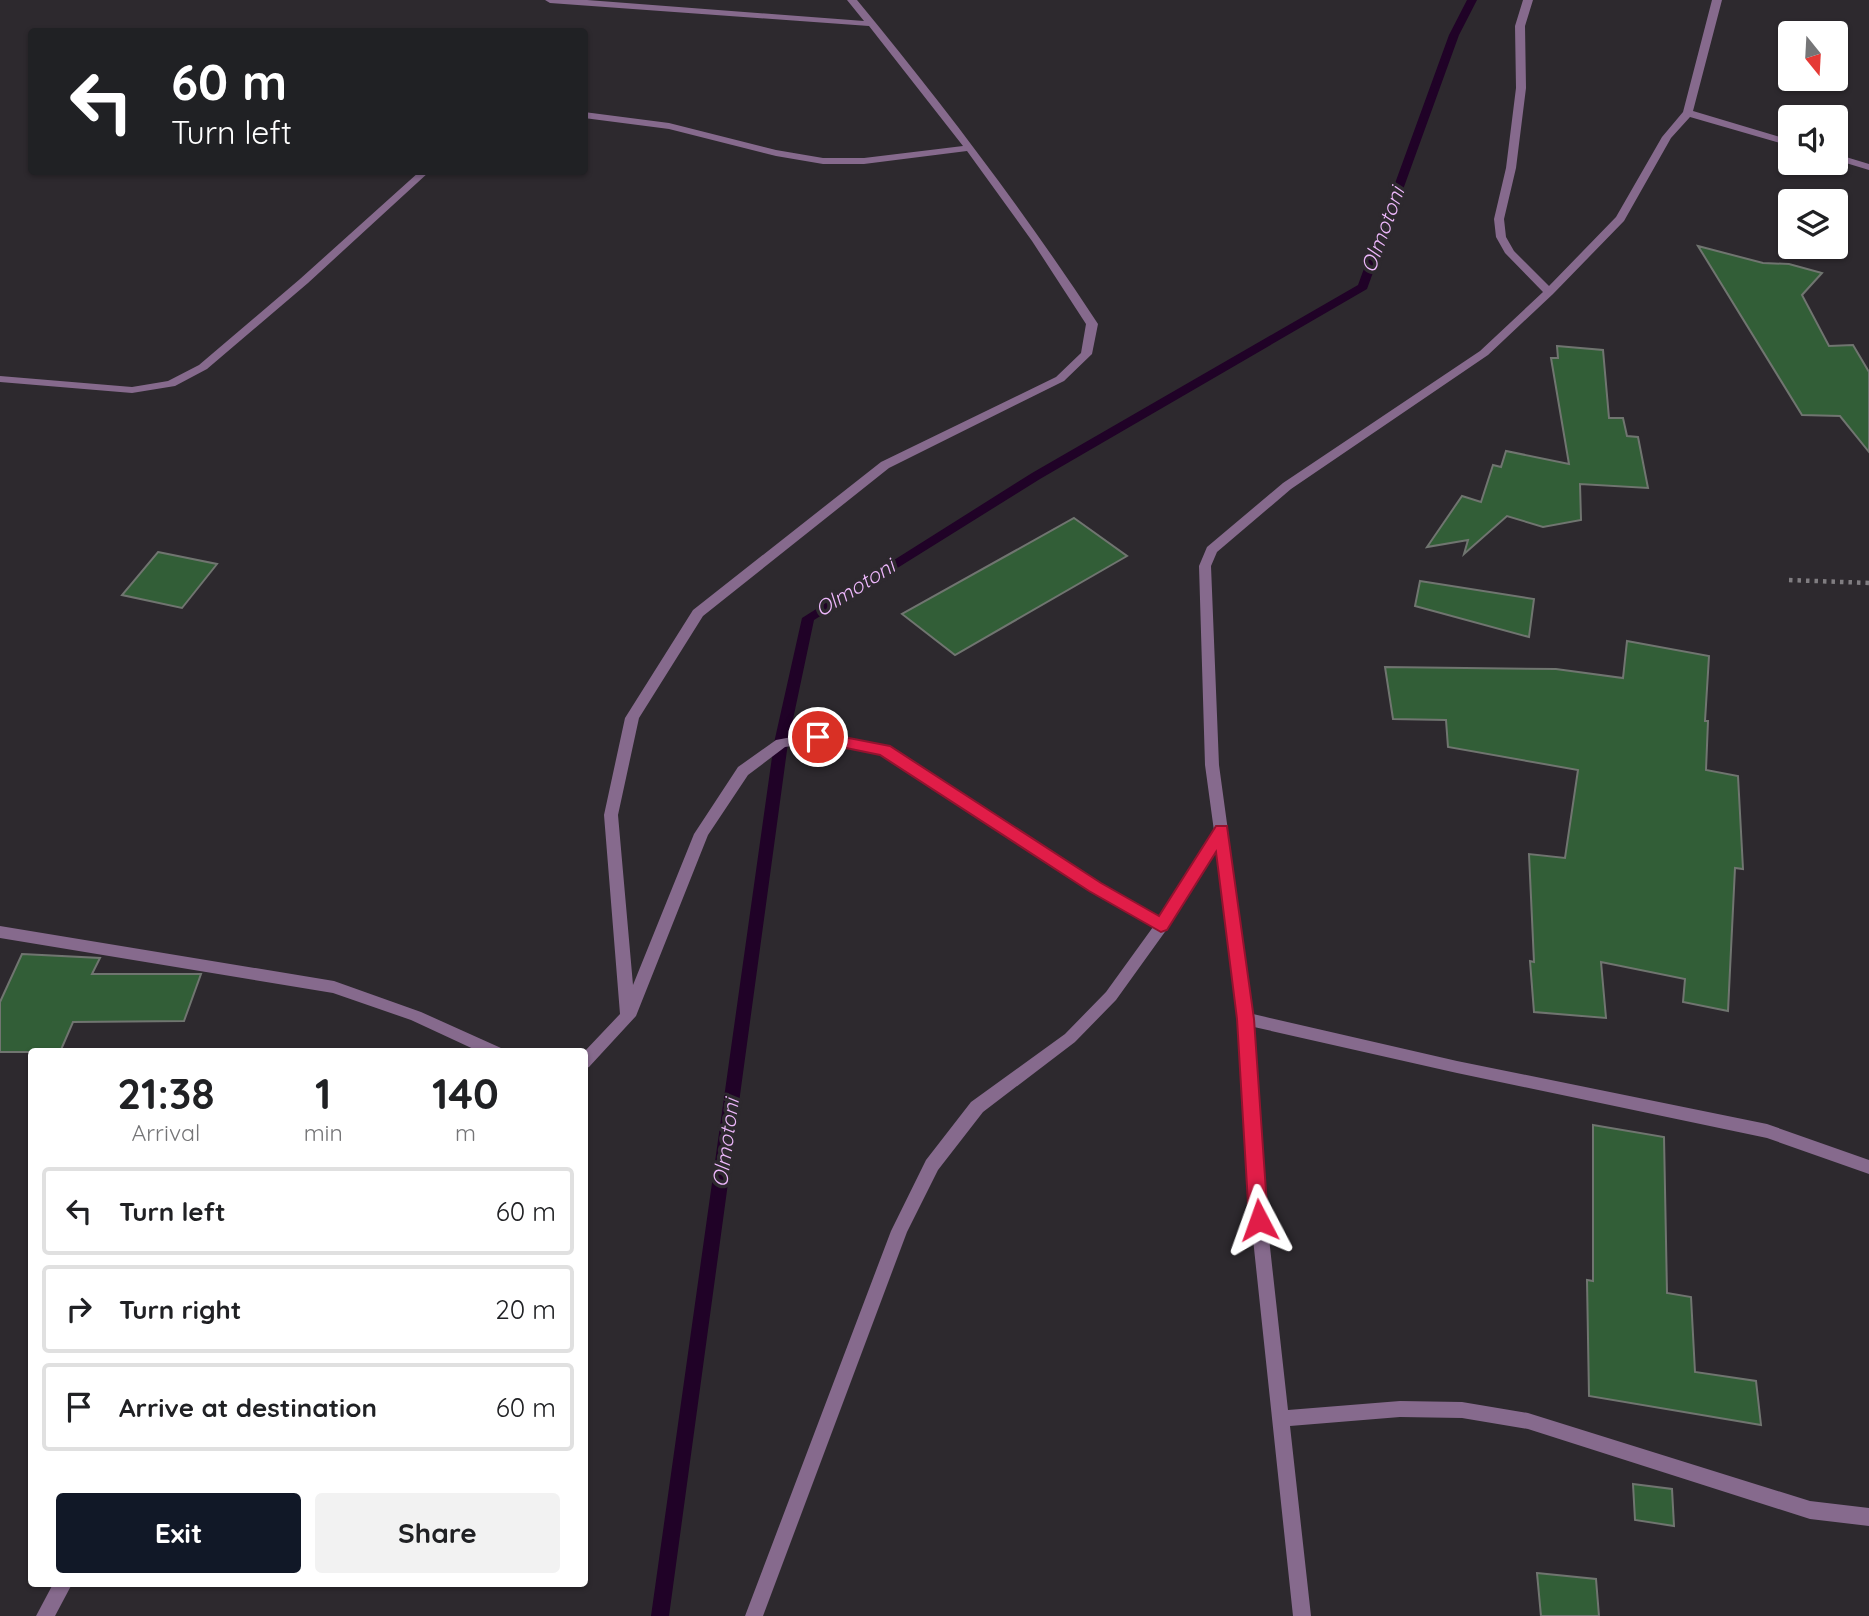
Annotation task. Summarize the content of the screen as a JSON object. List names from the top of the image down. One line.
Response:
{"water":["Olmotoni"],"north":"bottom","page":{"turn":["60 m","Turn left"],"eta":["21:38","Arrival","1","min","140","m"],"list":[{"name":"Turn left","value":"60 m"},{"name":"Turn right","value":"20 m"},{"name":"Arrive at destination","value":"60 m"}],"buttons":["Exit","Share"]}}
